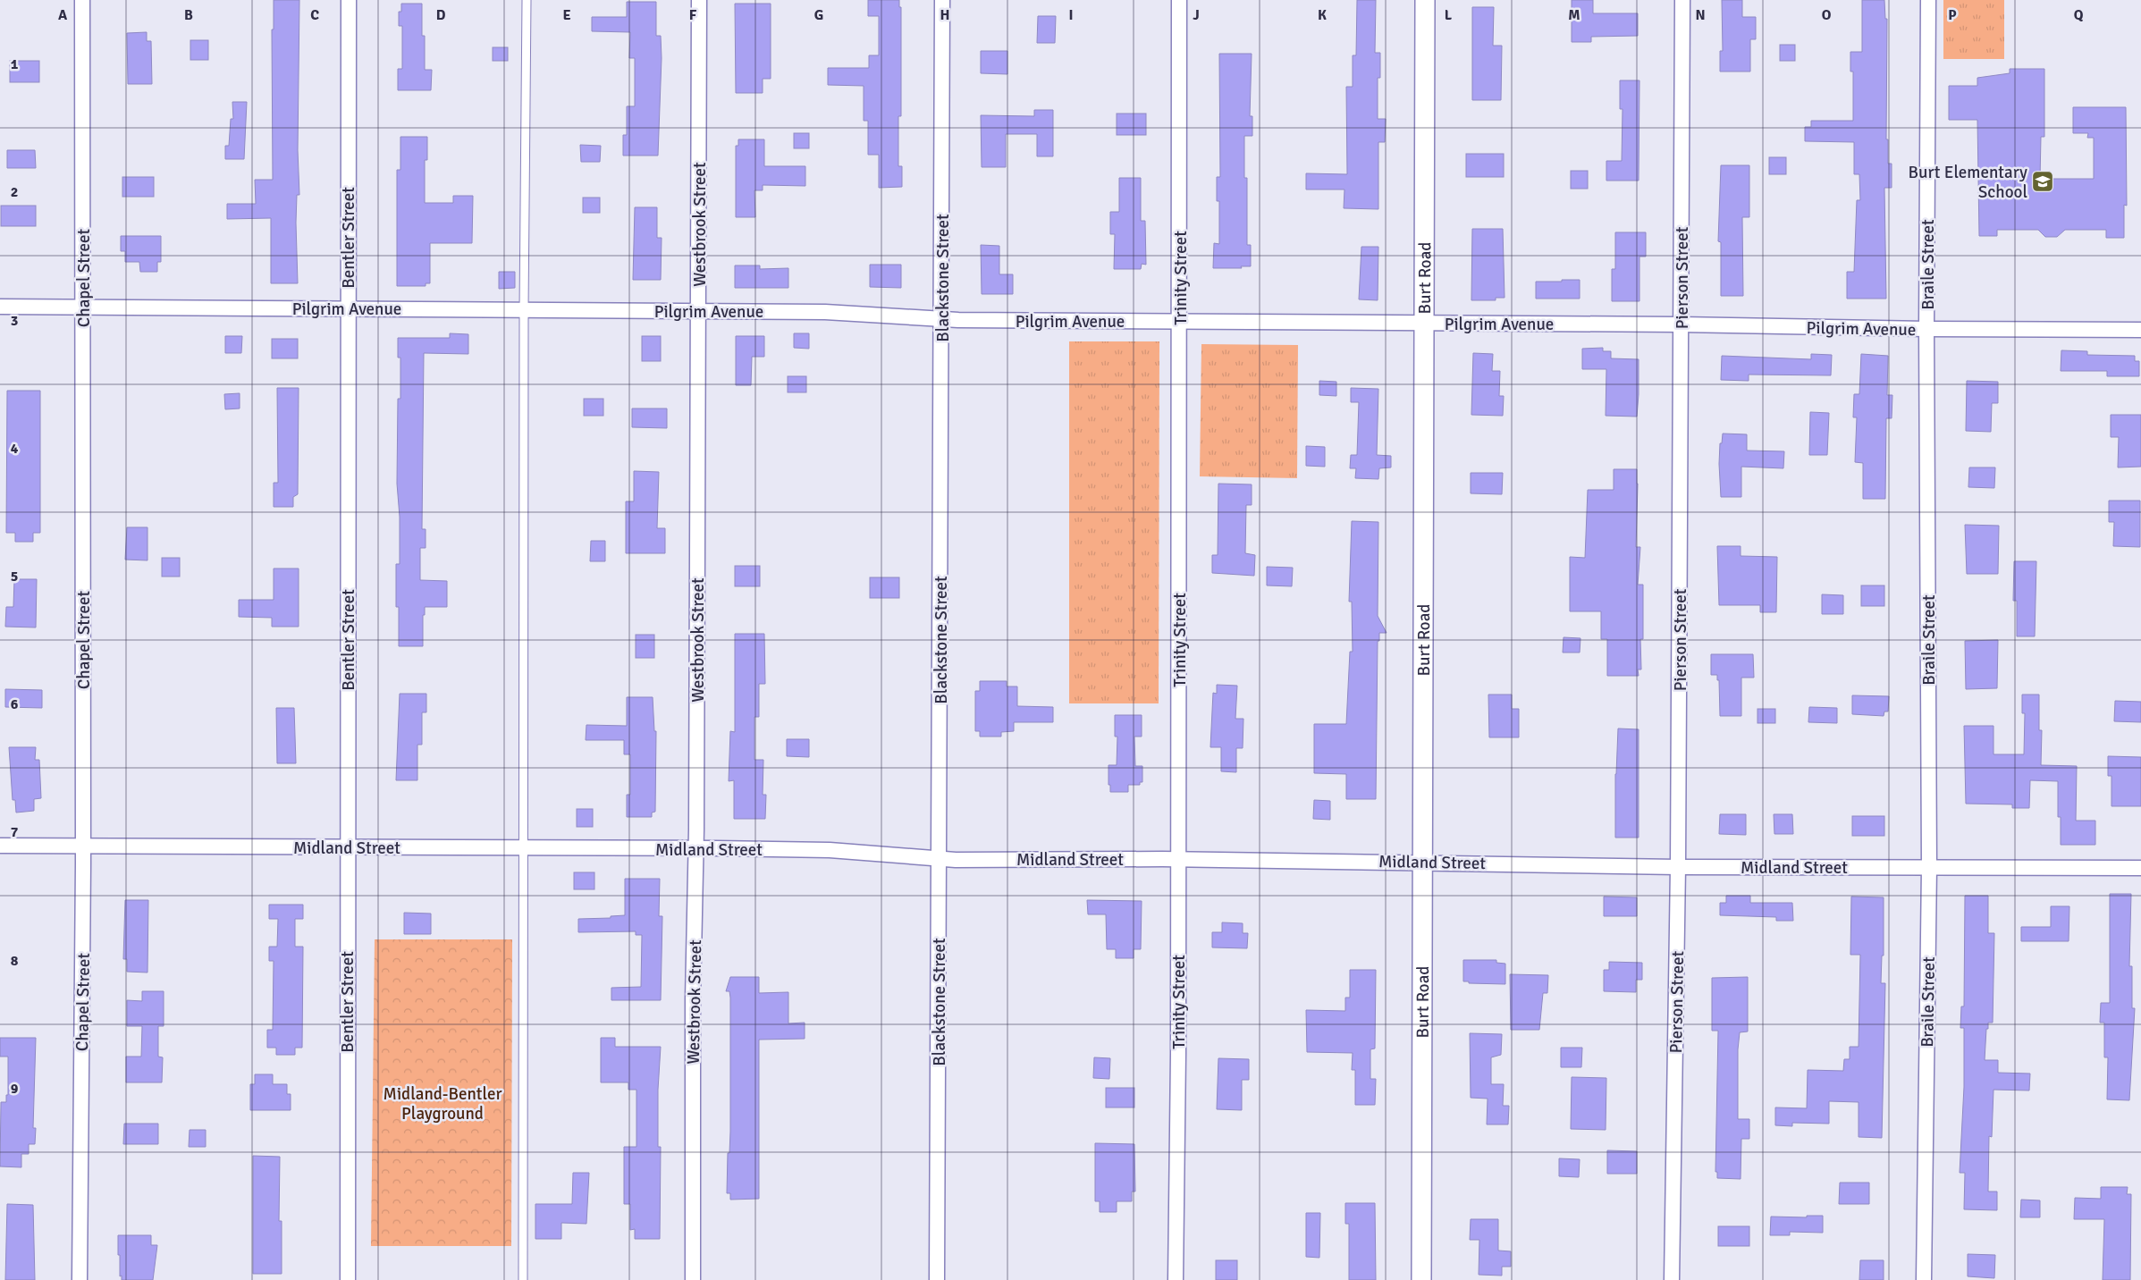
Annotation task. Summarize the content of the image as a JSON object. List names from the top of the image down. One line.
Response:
{"streets":{"street":["Westbrook Street","Bentler Street","Braile Street","Chapel Street","Blackstone Street","Trinity Street","Burt Road","Pierson Street","Pilgrim Avenue","Midland Street"]},"crossings":[["Westbrook Street","Pilgrim Avenue"],["Westbrook Street","Midland Street"],["Bentler Street","Pilgrim Avenue"],["Bentler Street","Midland Street"],["Braile Street","Pilgrim Avenue"],["Braile Street","Midland Street"],["Chapel Street","Pilgrim Avenue"],["Chapel Street","Midland Street"],["Blackstone Street","Pilgrim Avenue"],["Blackstone Street","Midland Street"],["Trinity Street","Pilgrim Avenue"],["Trinity Street","Midland Street"],["Burt Road","Pilgrim Avenue"],["Burt Road","Midland Street"],["Pierson Street","Pilgrim Avenue"],["Pierson Street","Midland Street"]],"parks":["Midland-Bentler Playground"],"places":{"school or university":["Burt Elementary School"]},"grid":{"columns":["A","B","C","D","E","F","G","H","I","J","K","L","M","N","O","P","Q"],"rows":["1","2","3","4","5","6","7","8","9"]}}
